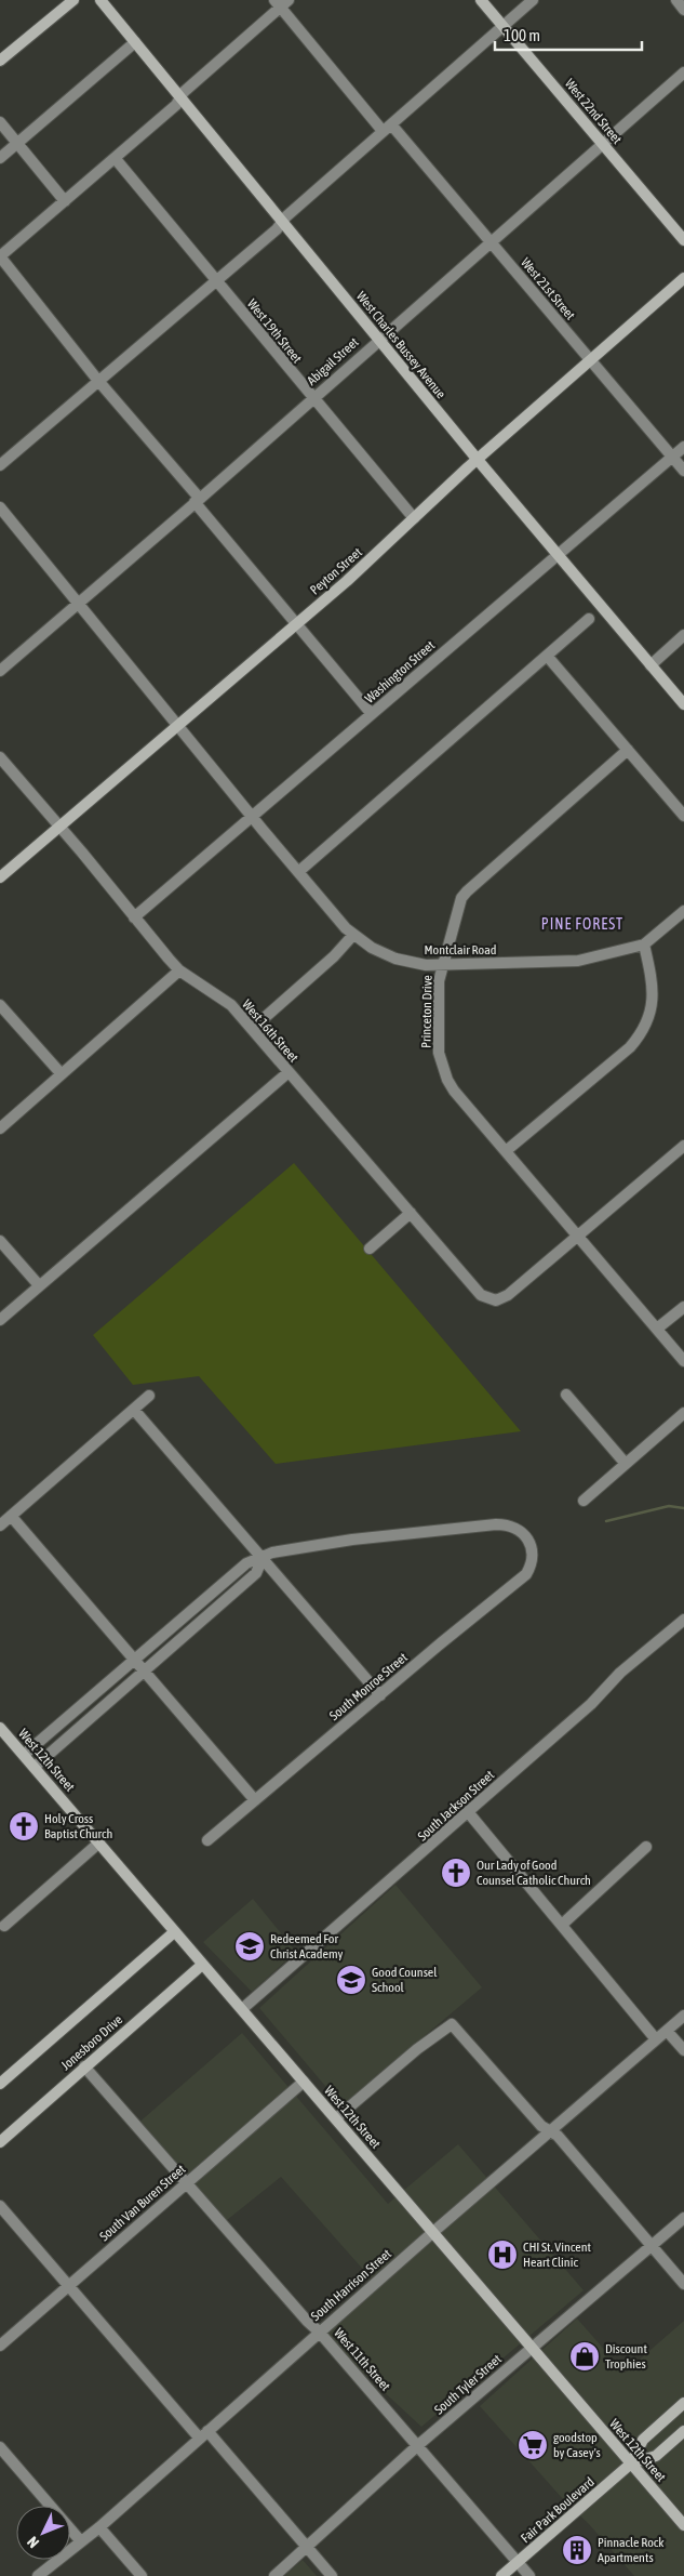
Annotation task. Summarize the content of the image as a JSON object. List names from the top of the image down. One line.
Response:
{"streets":{"street":["West 22nd Street","West 21st Street","West 19th Street","West Charles Bussey Avenue","Abigail Street","Peyton Street","Washington Street","Montclair Road","Princeton Drive","West 16th Street","South Monroe Street","West 12th Street","South Jackson Street","Jonesboro Drive","South Van Buren Street","South Harrison Street","West 11th Street","South Tyler Street","Fair Park Boulevard"]},"crossings":[["West 22nd Street","Abigail Street"],["West 21st Street","Abigail Street"],["West 21st Street","Peyton Street"],["West 21st Street","Washington Street"],["West 19th Street","Abigail Street"],["West 19th Street","Peyton Street"],["West Charles Bussey Avenue","Abigail Street"],["West Charles Bussey Avenue","Peyton Street"],["West Charles Bussey Avenue","Washington Street"],["Abigail Street","Montclair Road"],["Peyton Street","Montclair Road"],["Peyton Street","West 16th Street"],["Washington Street","Montclair Road"],["Washington Street","West 16th Street"],["Montclair Road","Princeton Drive"],["Princeton Drive","West 16th Street"],["West 12th Street","South Jackson Street"],["West 12th Street","Jonesboro Drive"],["West 12th Street","South Van Buren Street"],["West 12th Street","South Harrison Street"],["West 12th Street","South Tyler Street"],["West 12th Street","Fair Park Boulevard"],["Jonesboro Drive","West 11th Street"],["South Van Buren Street","West 11th Street"],["South Harrison Street","West 11th Street"],["West 11th Street","South Tyler Street"],["West 11th Street","Fair Park Boulevard"]],"districts":["PINE FOREST"],"places":{"church":["Holy Cross Baptist Church","Our Lady of Good Counsel Catholic Church"],"school or university":["Redeemed For Christ Academy","Good Counsel School"],"hospital":["CHI St. Vincent Heart Clinic"],"shop":["Discount Trophies"],"supermarket":["goodstop by Casey's"],"building":["Pinnacle Rock Apartments"]},"scale_bar":"100 m","north":"bottom left"}
